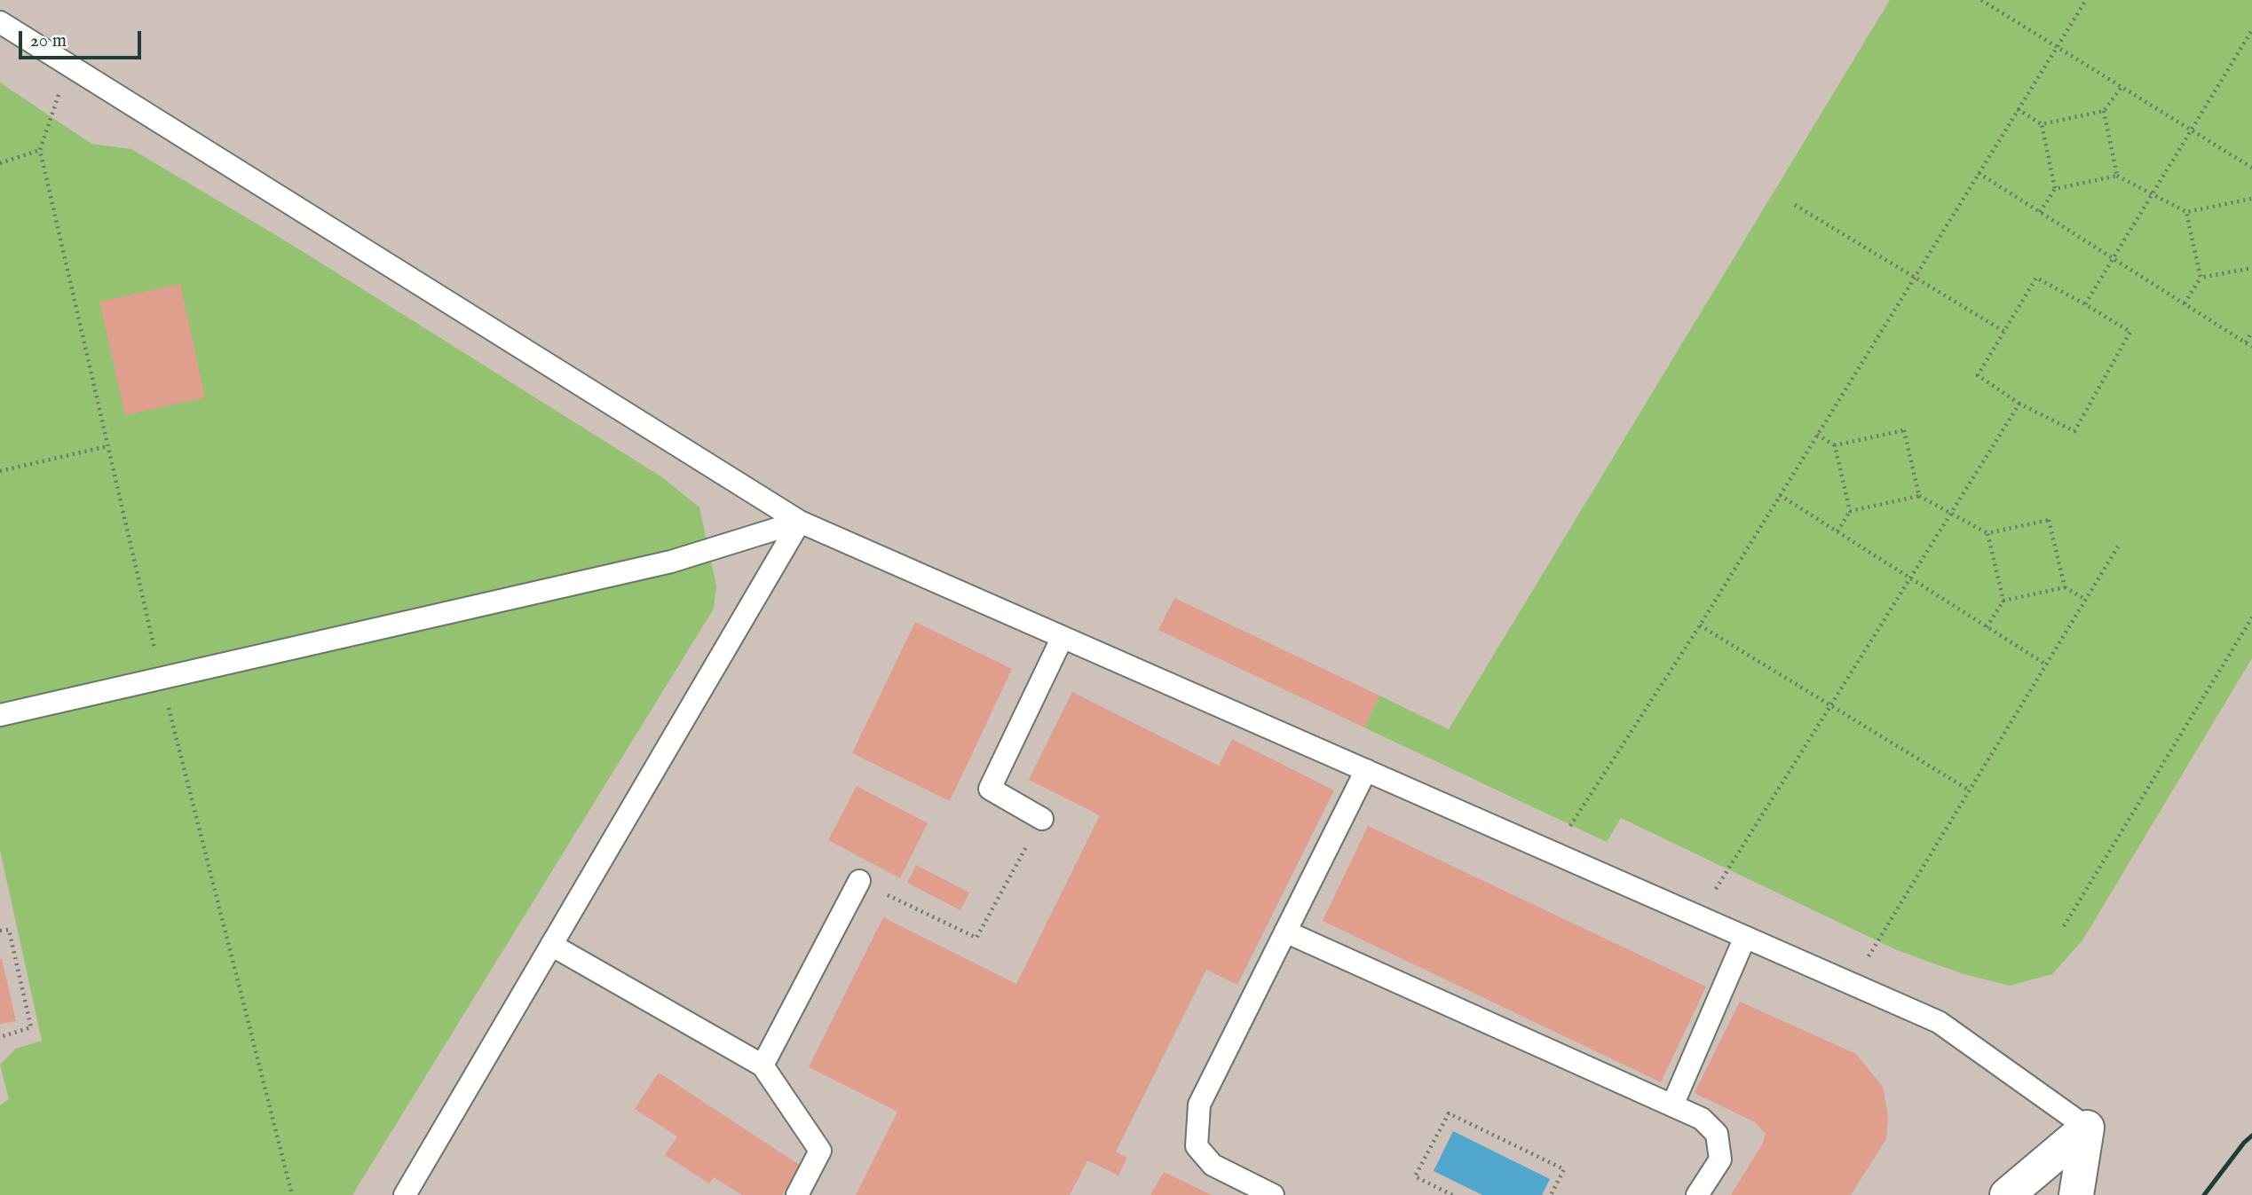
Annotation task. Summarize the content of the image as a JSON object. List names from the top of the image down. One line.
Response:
{"scale_bar":"20 m"}
